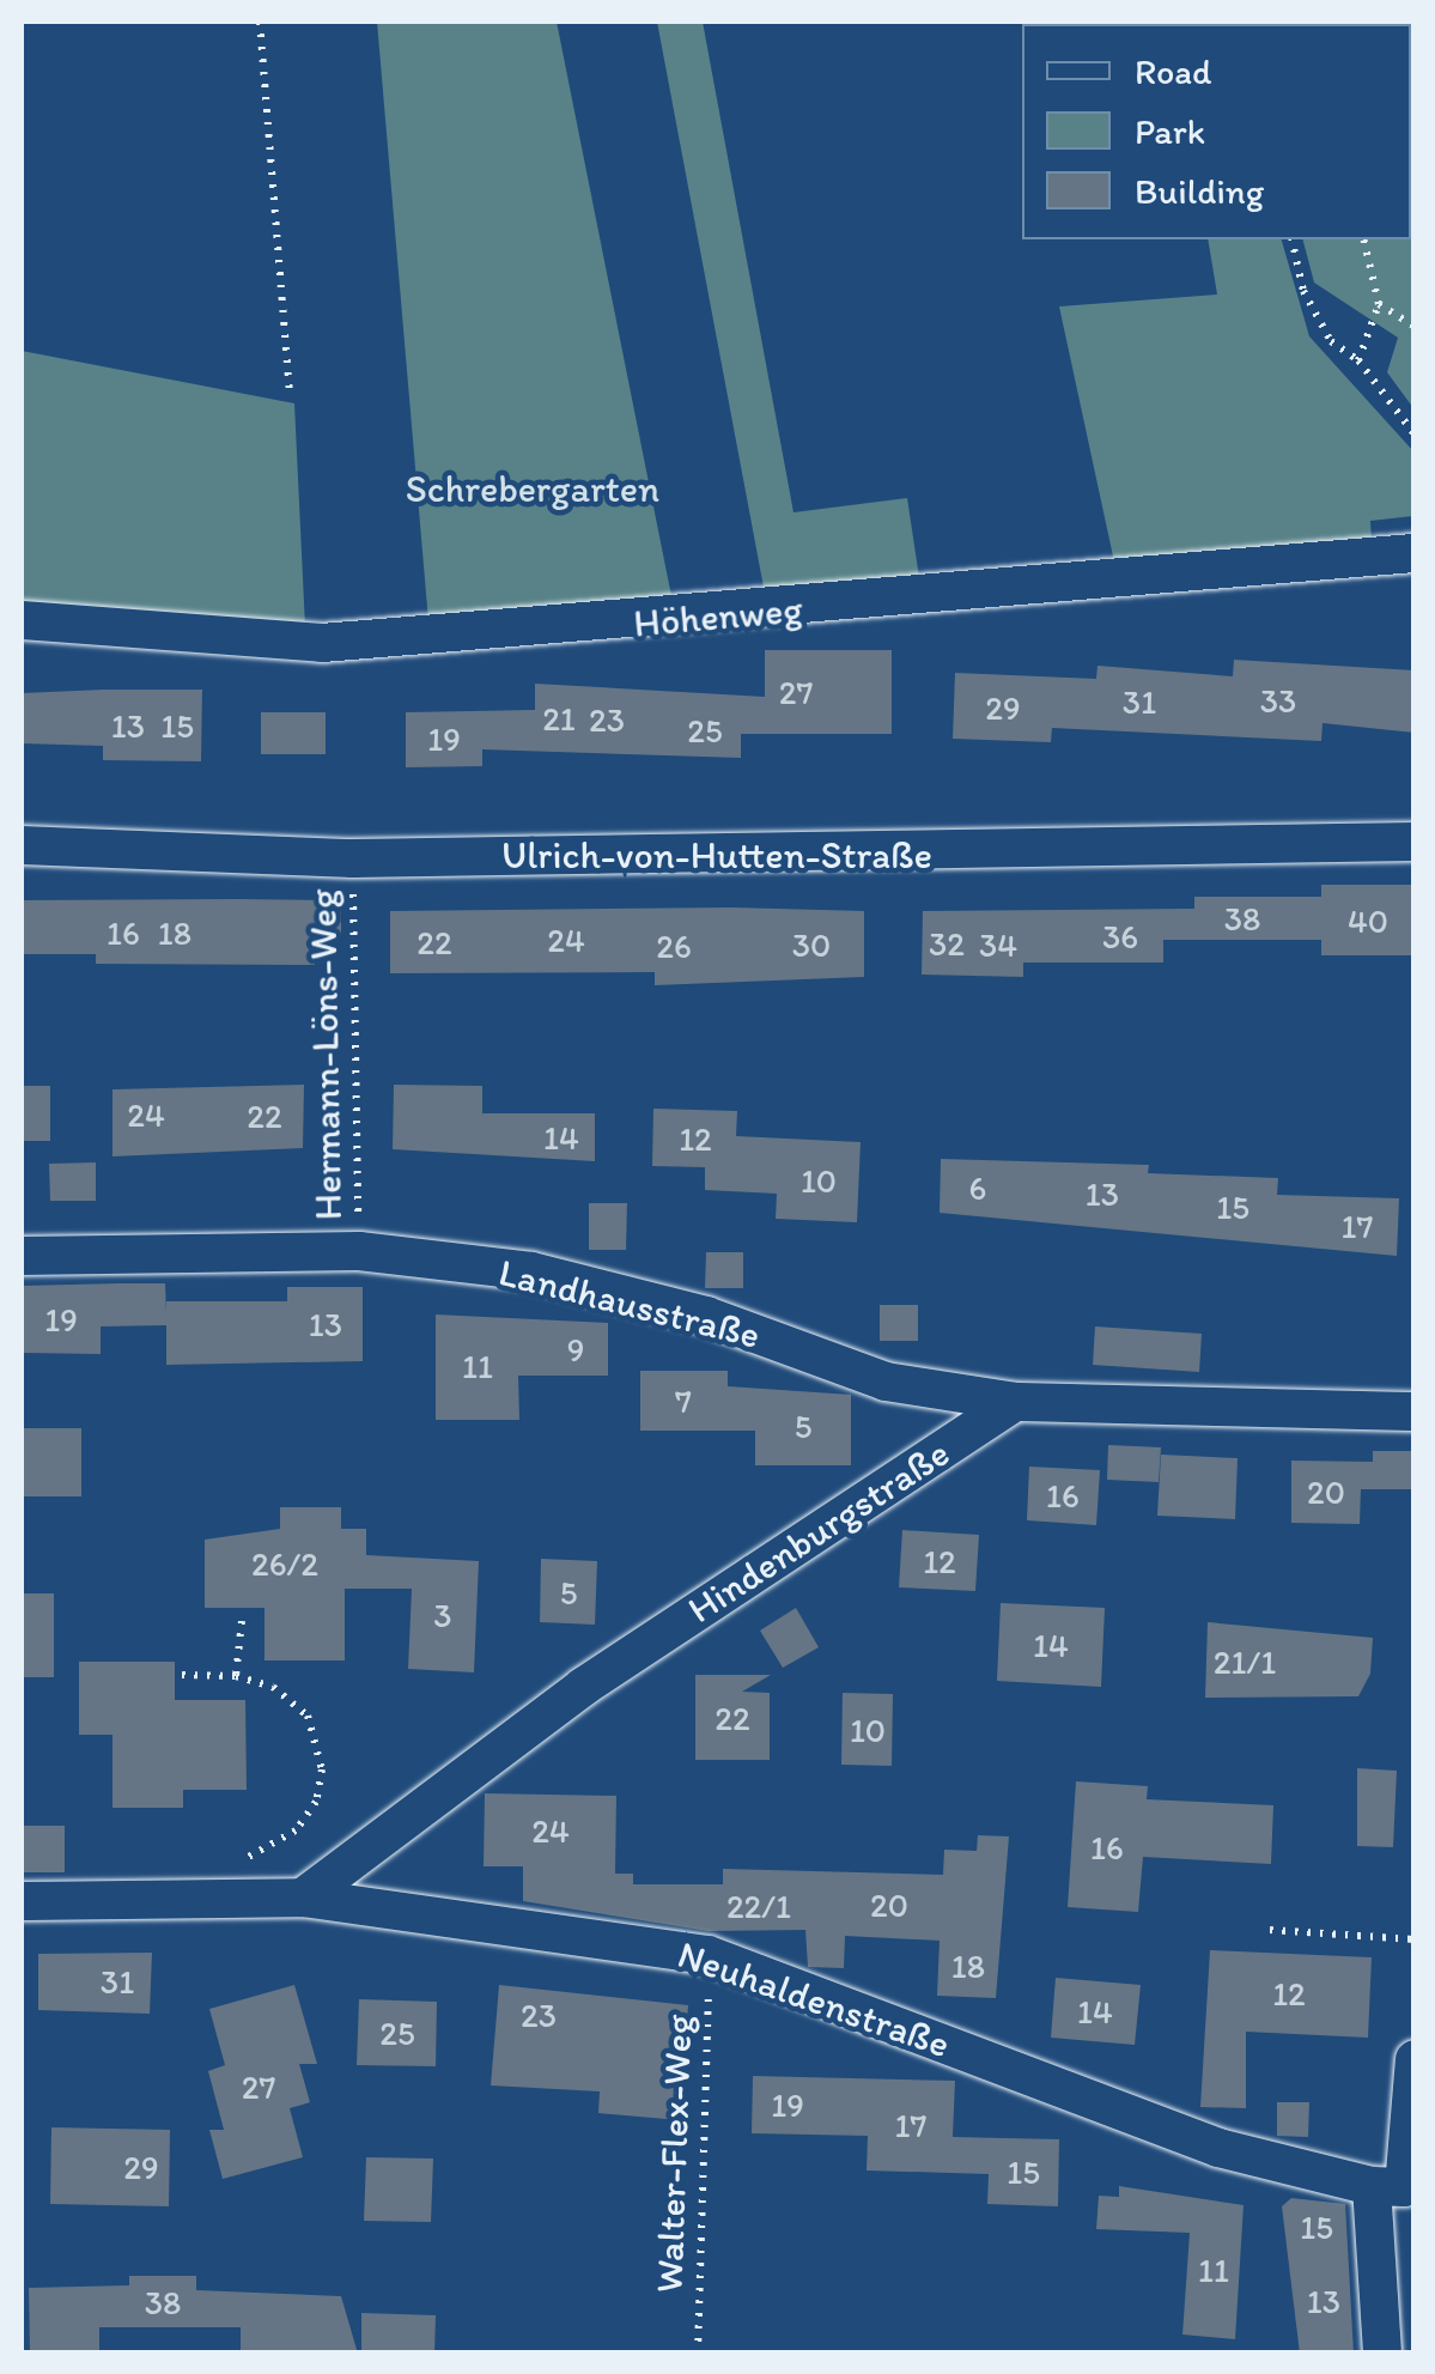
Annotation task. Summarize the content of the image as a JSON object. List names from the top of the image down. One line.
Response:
{"streets":{"street":["Höhenweg","Ulrich-von-Hutten-Straße","Landhausstraße","Hindenburgstraße","Neuhaldenstraße"],"path":["Hermann-Löns-Weg","Walter-Flex-Weg"]},"crossings":[["Ulrich-von-Hutten-Straße","Hermann-Löns-Weg"],["Hermann-Löns-Weg","Landhausstraße"],["Landhausstraße","Hindenburgstraße"],["Hindenburgstraße","Neuhaldenstraße"],["Neuhaldenstraße","Walter-Flex-Weg"]],"parks":["Schrebergarten"],"house_numbers":["27","33","31","29","21","23","13","15","25","19","38","40","16","18","36","24","22","32","30","34","26","24","22","14","12","10","6","13","15","17","19","13","9","11","7","5","20","16","12","26/2","5","3","14","21/1","22","10","24","16","20","22/1","18","31","12","14","23","25","27","19","17","29","15","15","11","13","38"],"legend":["Road","Park","Building"]}
